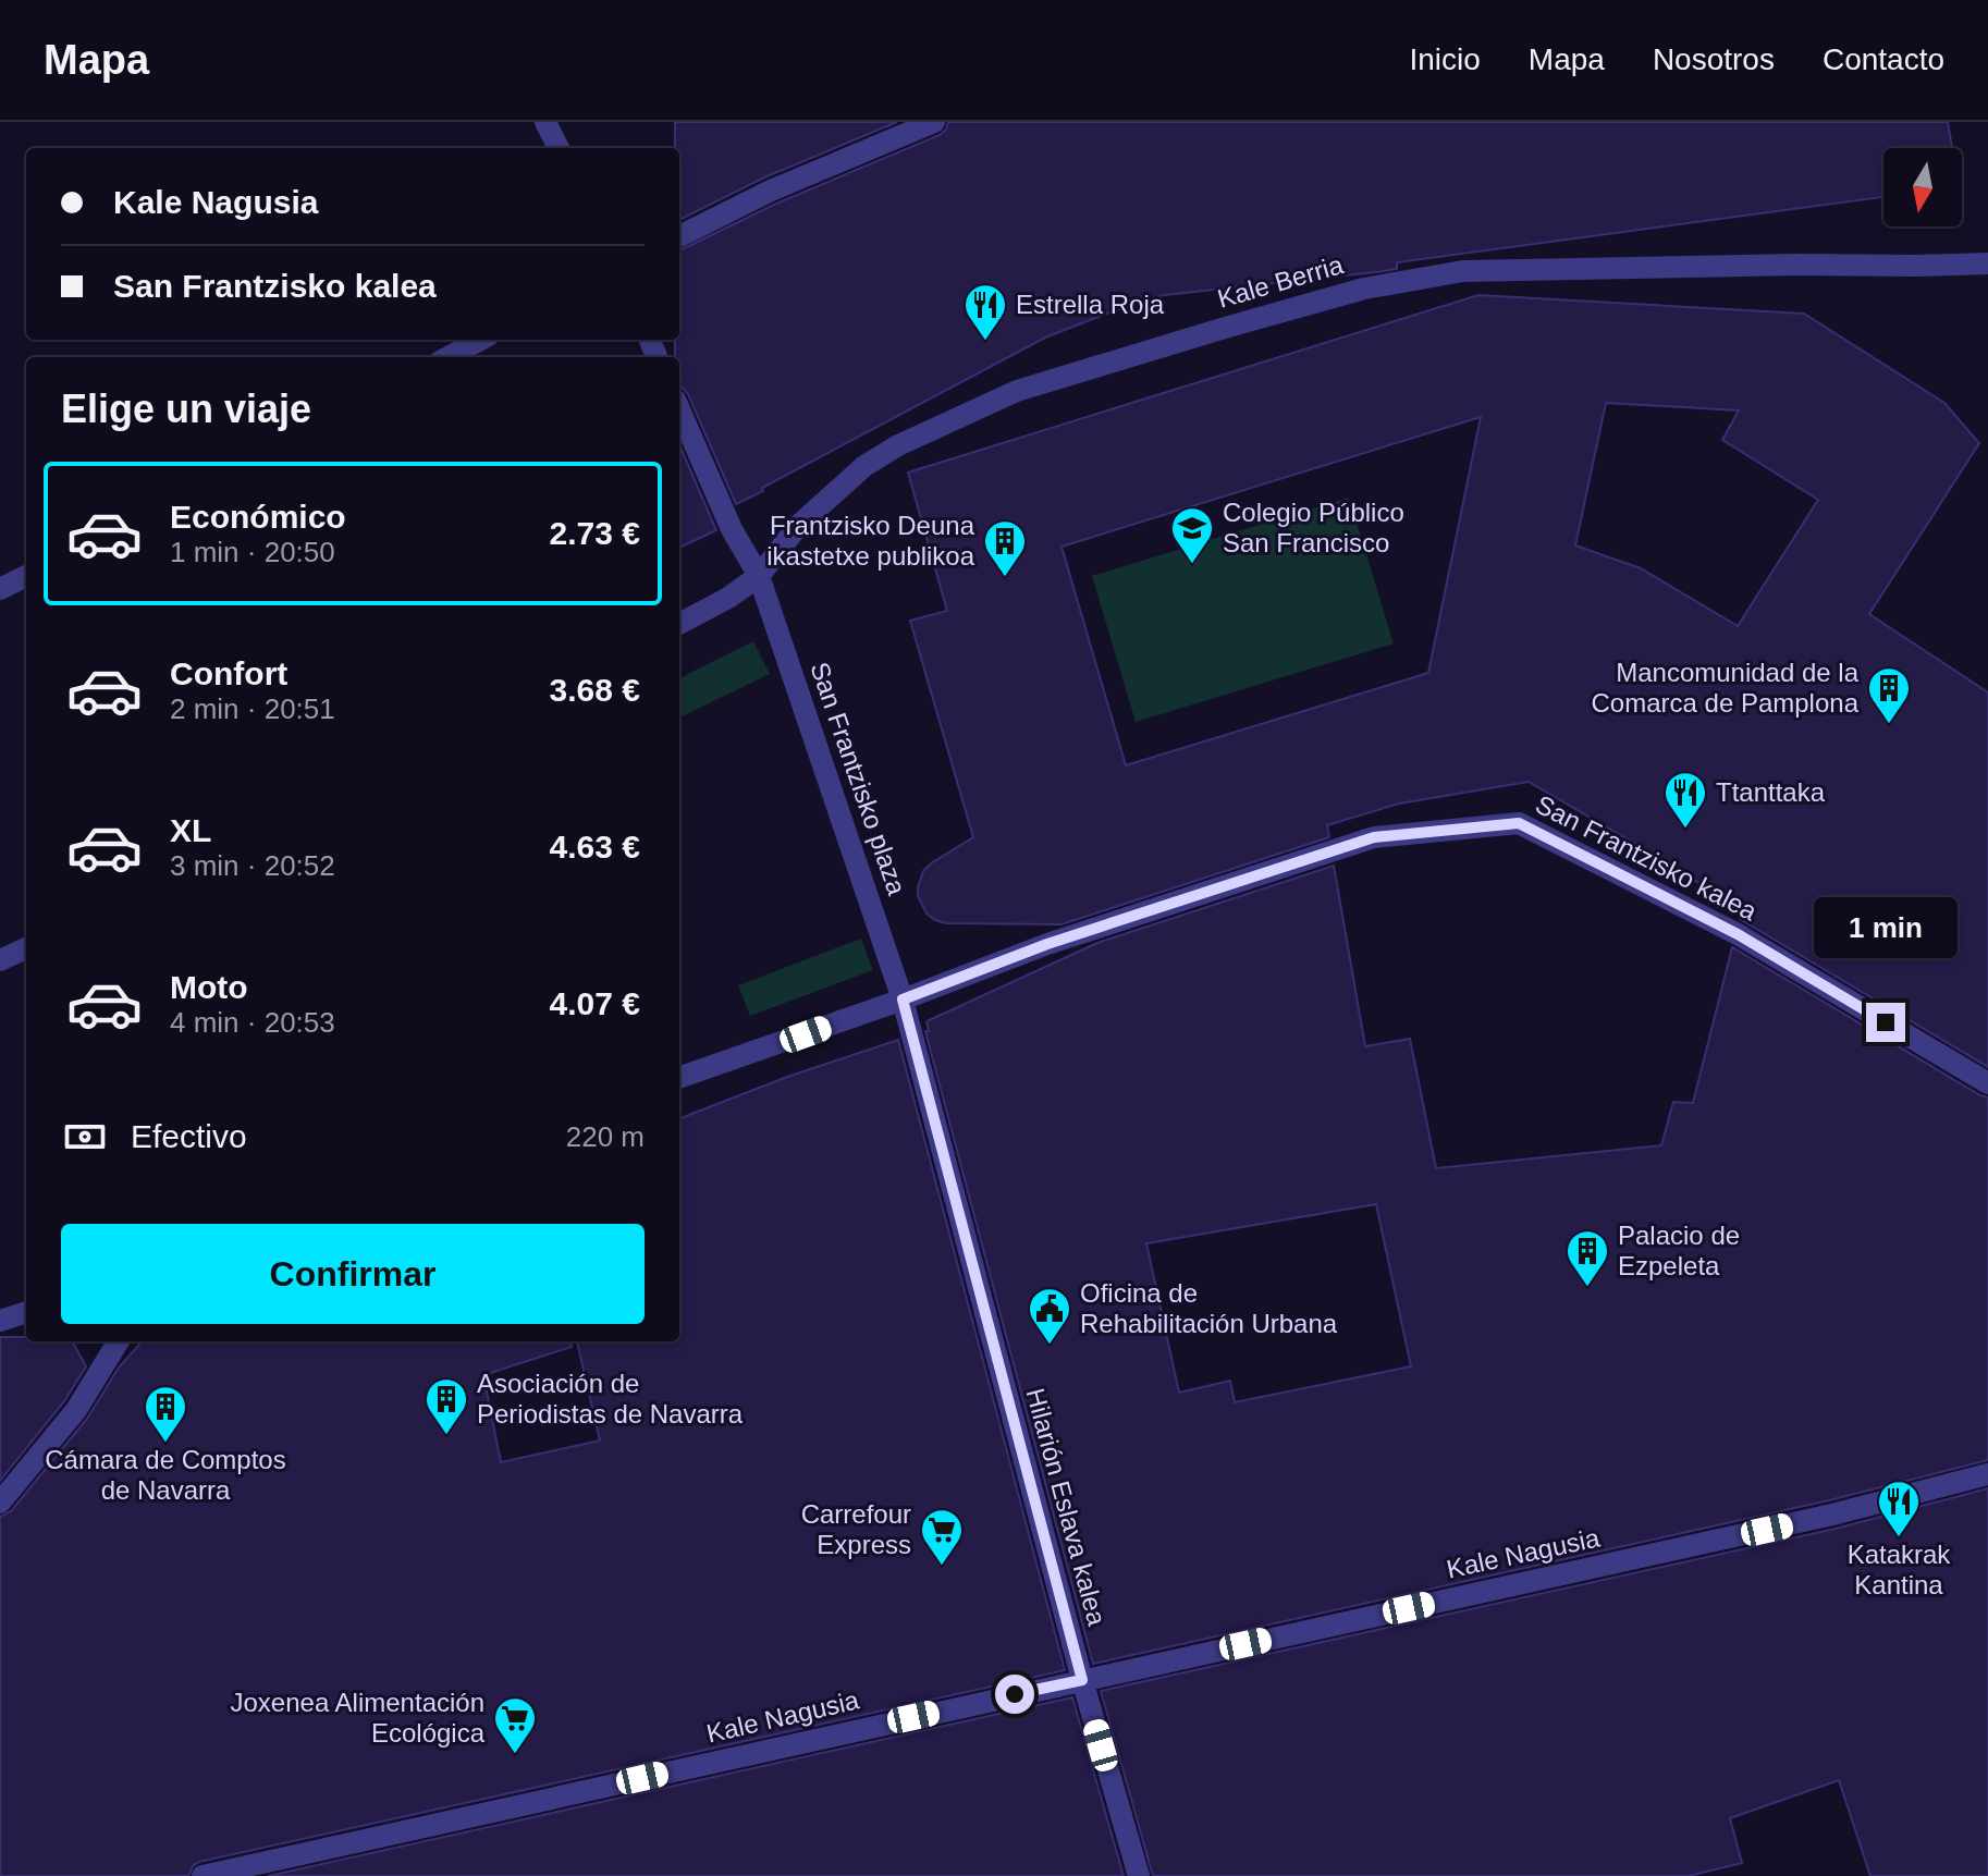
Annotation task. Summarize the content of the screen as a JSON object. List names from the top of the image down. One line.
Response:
{"streets":{"street":["Kale Berria","San Frantzisko plaza","San Frantzisko kalea","Hilarión Eslava kalea","Kale Nagusia"]},"crossings":[["Kale Berria","San Frantzisko plaza"],["San Frantzisko plaza","San Frantzisko kalea"],["San Frantzisko plaza","Hilarión Eslava kalea"],["San Frantzisko kalea","Hilarión Eslava kalea"],["Hilarión Eslava kalea","Kale Nagusia"]],"places":{"restaurant":["Estrella Roja","Ttanttaka","Katakrak Kantina"],"school or university":["Colegio Público San Francisco"],"building":["Frantzisko Deuna ikastetxe publikoa","Mancomunidad de la Comarca de Pamplona","Palacio de Ezpeleta","Asociación de Periodistas de Navarra","Cámara de Comptos de Navarra"],"public building":["Oficina de Rehabilitación Urbana"],"supermarket":["Carrefour Express","Joxenea Alimentación Ecológica"]},"north":"bottom","page":{"header":"Mapa","nav":["Inicio","Mapa","Nosotros","Contacto"],"banner":["Kale Nagusia","San Frantzisko kalea"],"heading":"Elige un viaje","list":[{"name":"Económico","note":"1 min · 20:50","value":"2.73 €"},{"name":"Confort","note":"2 min · 20:51","value":"3.68 €"},{"name":"XL","note":"3 min · 20:52","value":"4.63 €"},{"name":"Moto","note":"4 min · 20:53","value":"4.07 €"}],"bubble":"1 min","pay":["Efectivo","220 m"],"buttons":"Confirmar"}}
